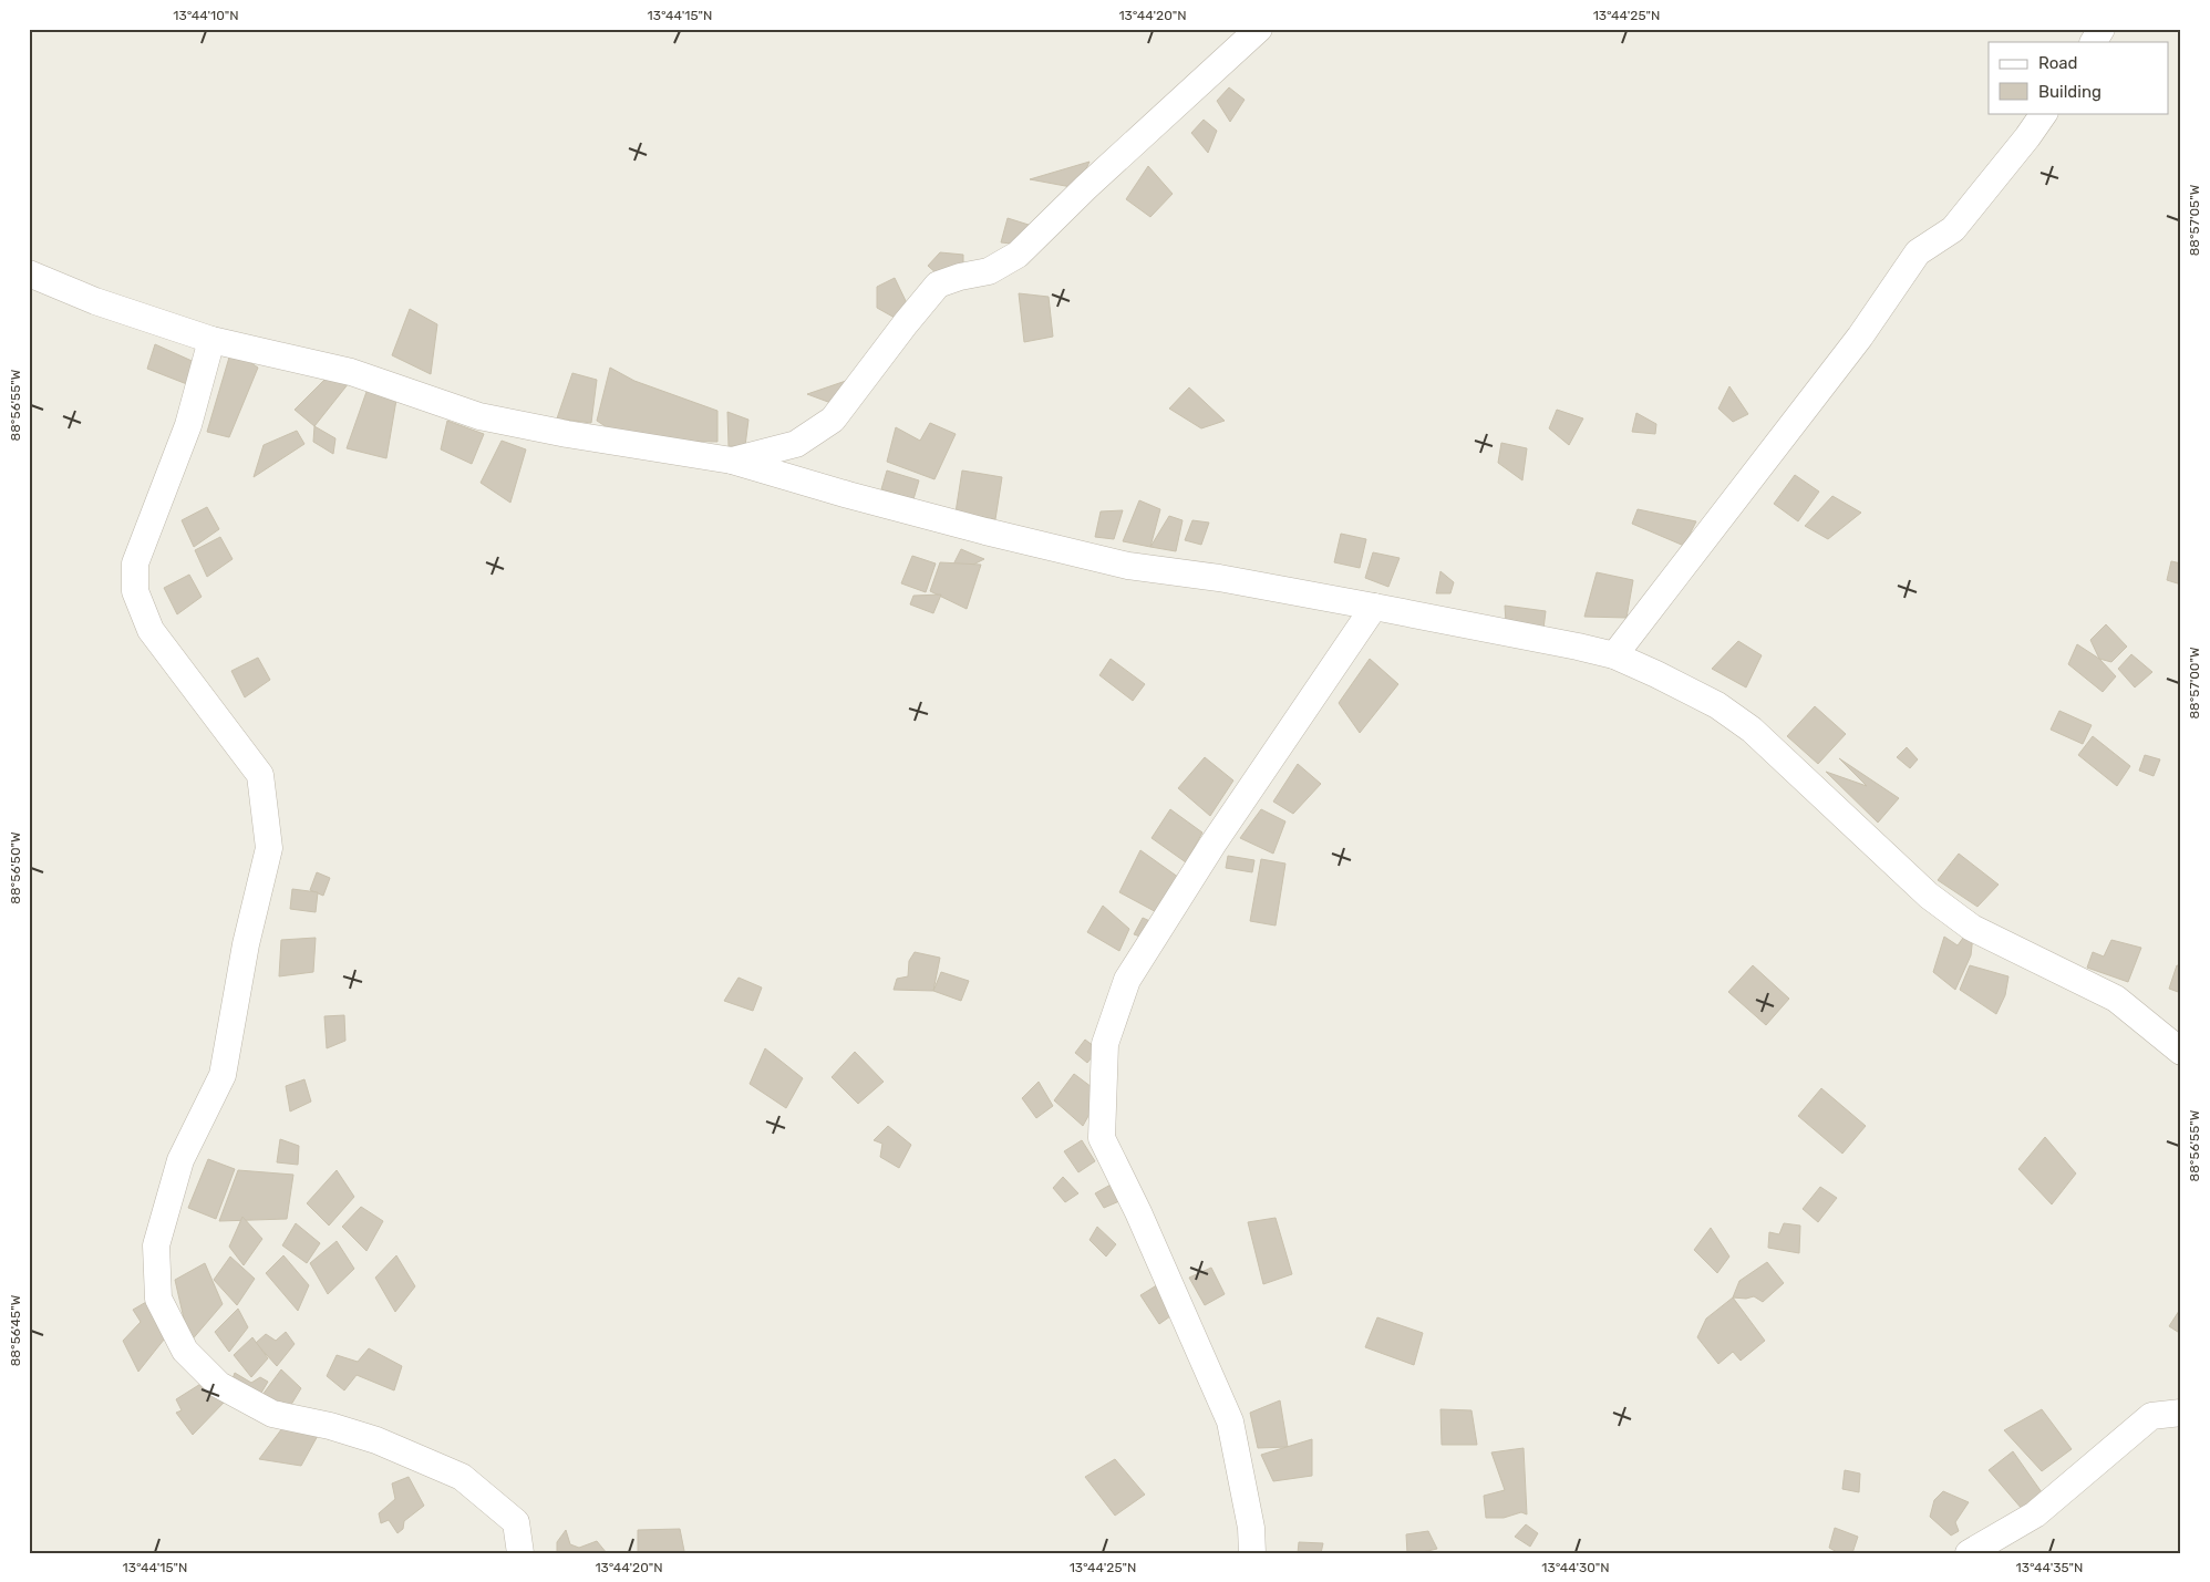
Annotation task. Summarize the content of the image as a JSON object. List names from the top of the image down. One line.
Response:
{"legend":["Road","Building"],"coordinates":["13°44'10\"N","13°44'15\"N","13°44'20\"N","13°44'25\"N","88°57'05\"W","88°56'55\"W","88°57'00\"W","88°56'50\"W","88°56'45\"W","13°44'30\"N","13°44'35\"N"]}
